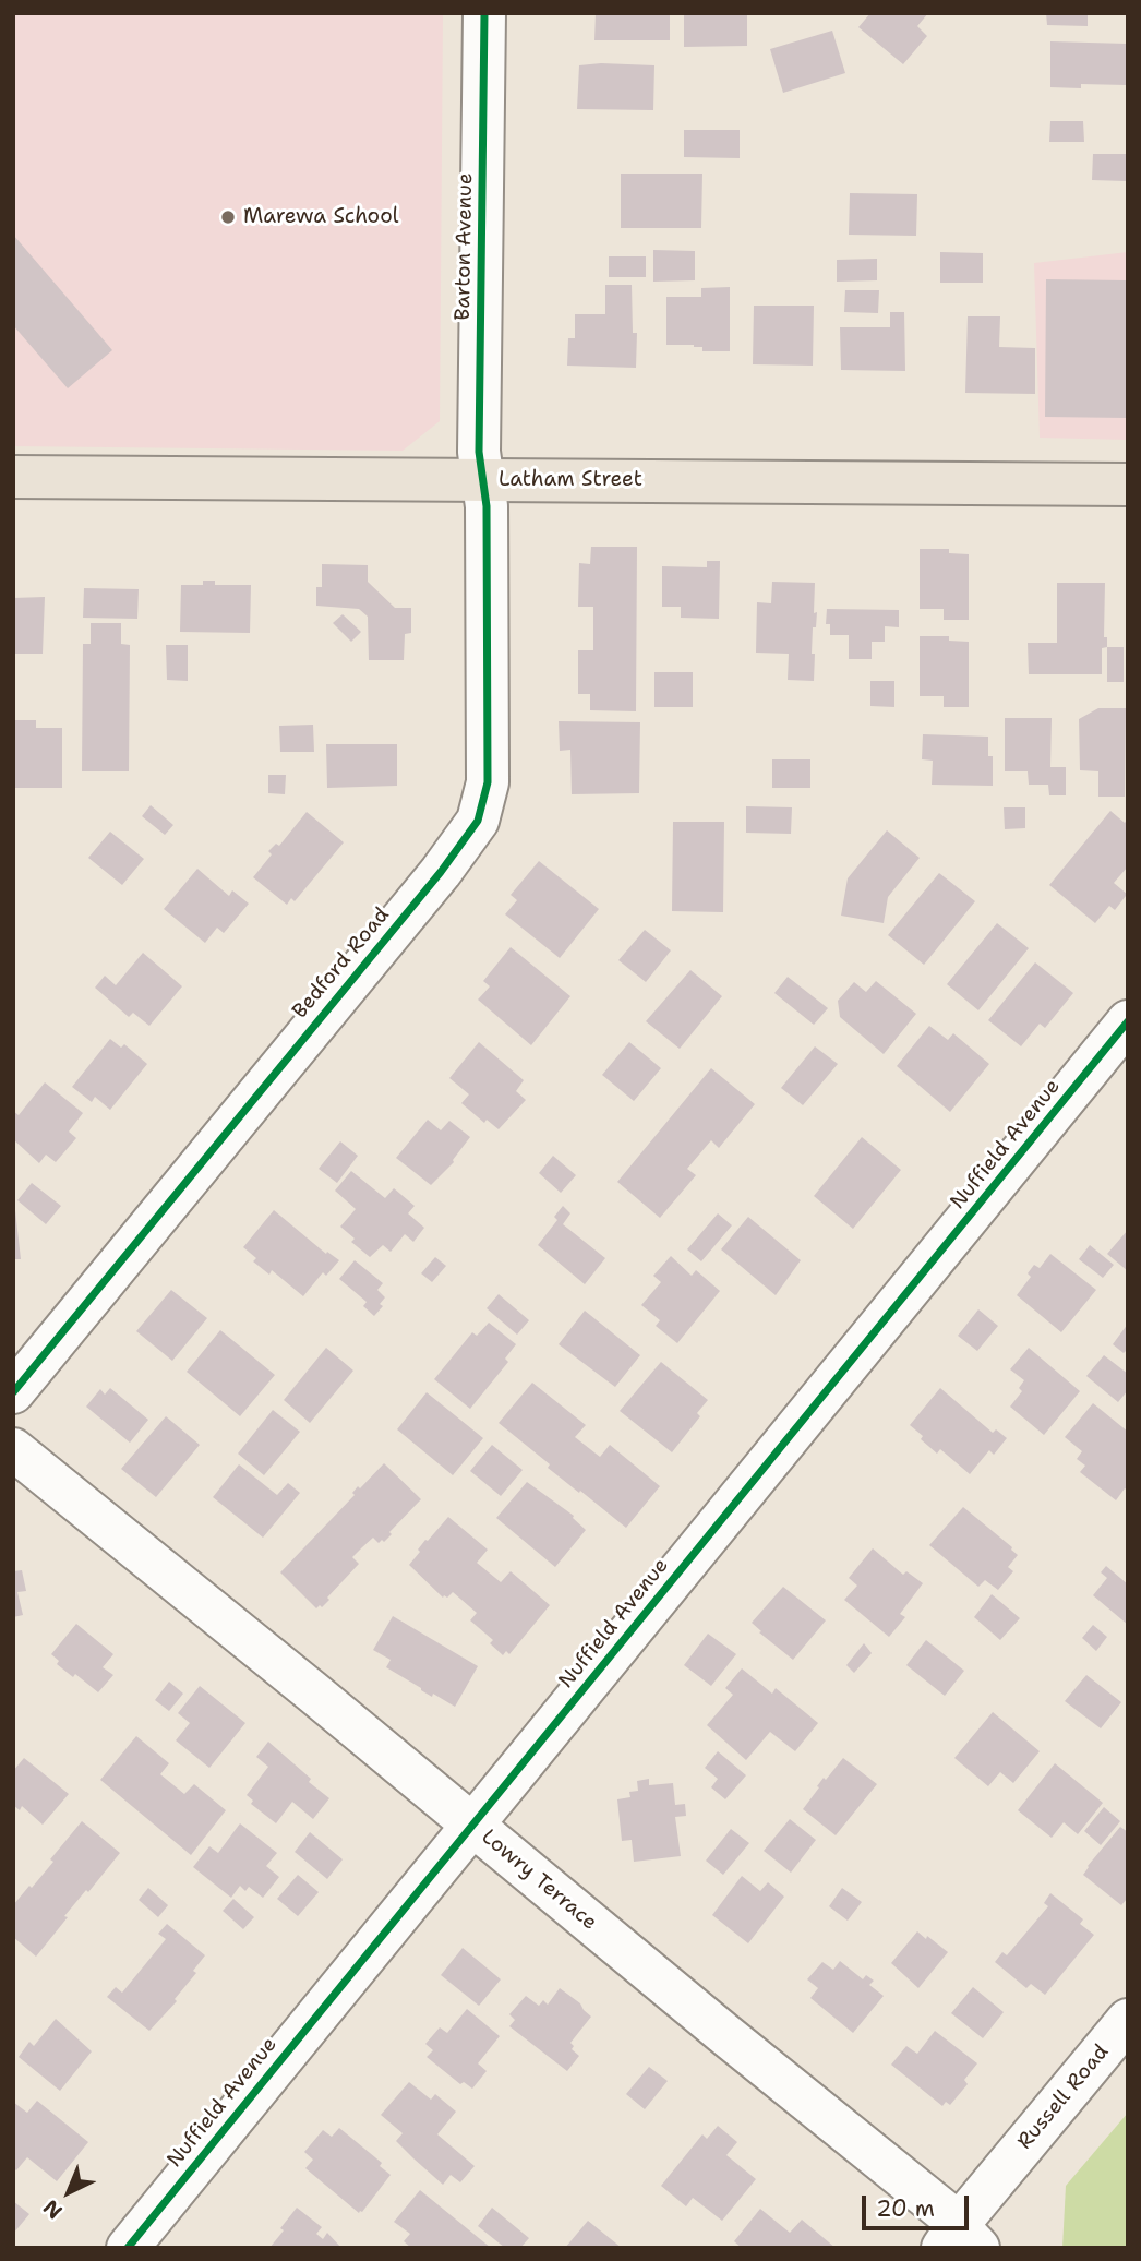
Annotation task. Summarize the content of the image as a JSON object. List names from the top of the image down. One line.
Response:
{"streets":{"main road":["Latham Street"],"street":["Barton Avenue","Bedford Road","Nuffield Avenue","Lowry Terrace","Russell Road"]},"crossings":[["Barton Avenue","Latham Street"],["Barton Avenue","Bedford Road"],["Latham Street","Bedford Road"],["Nuffield Avenue","Lowry Terrace"],["Lowry Terrace","Russell Road"]],"places":["Marewa School"],"scale_bar":"20 m","north":"bottom left"}
